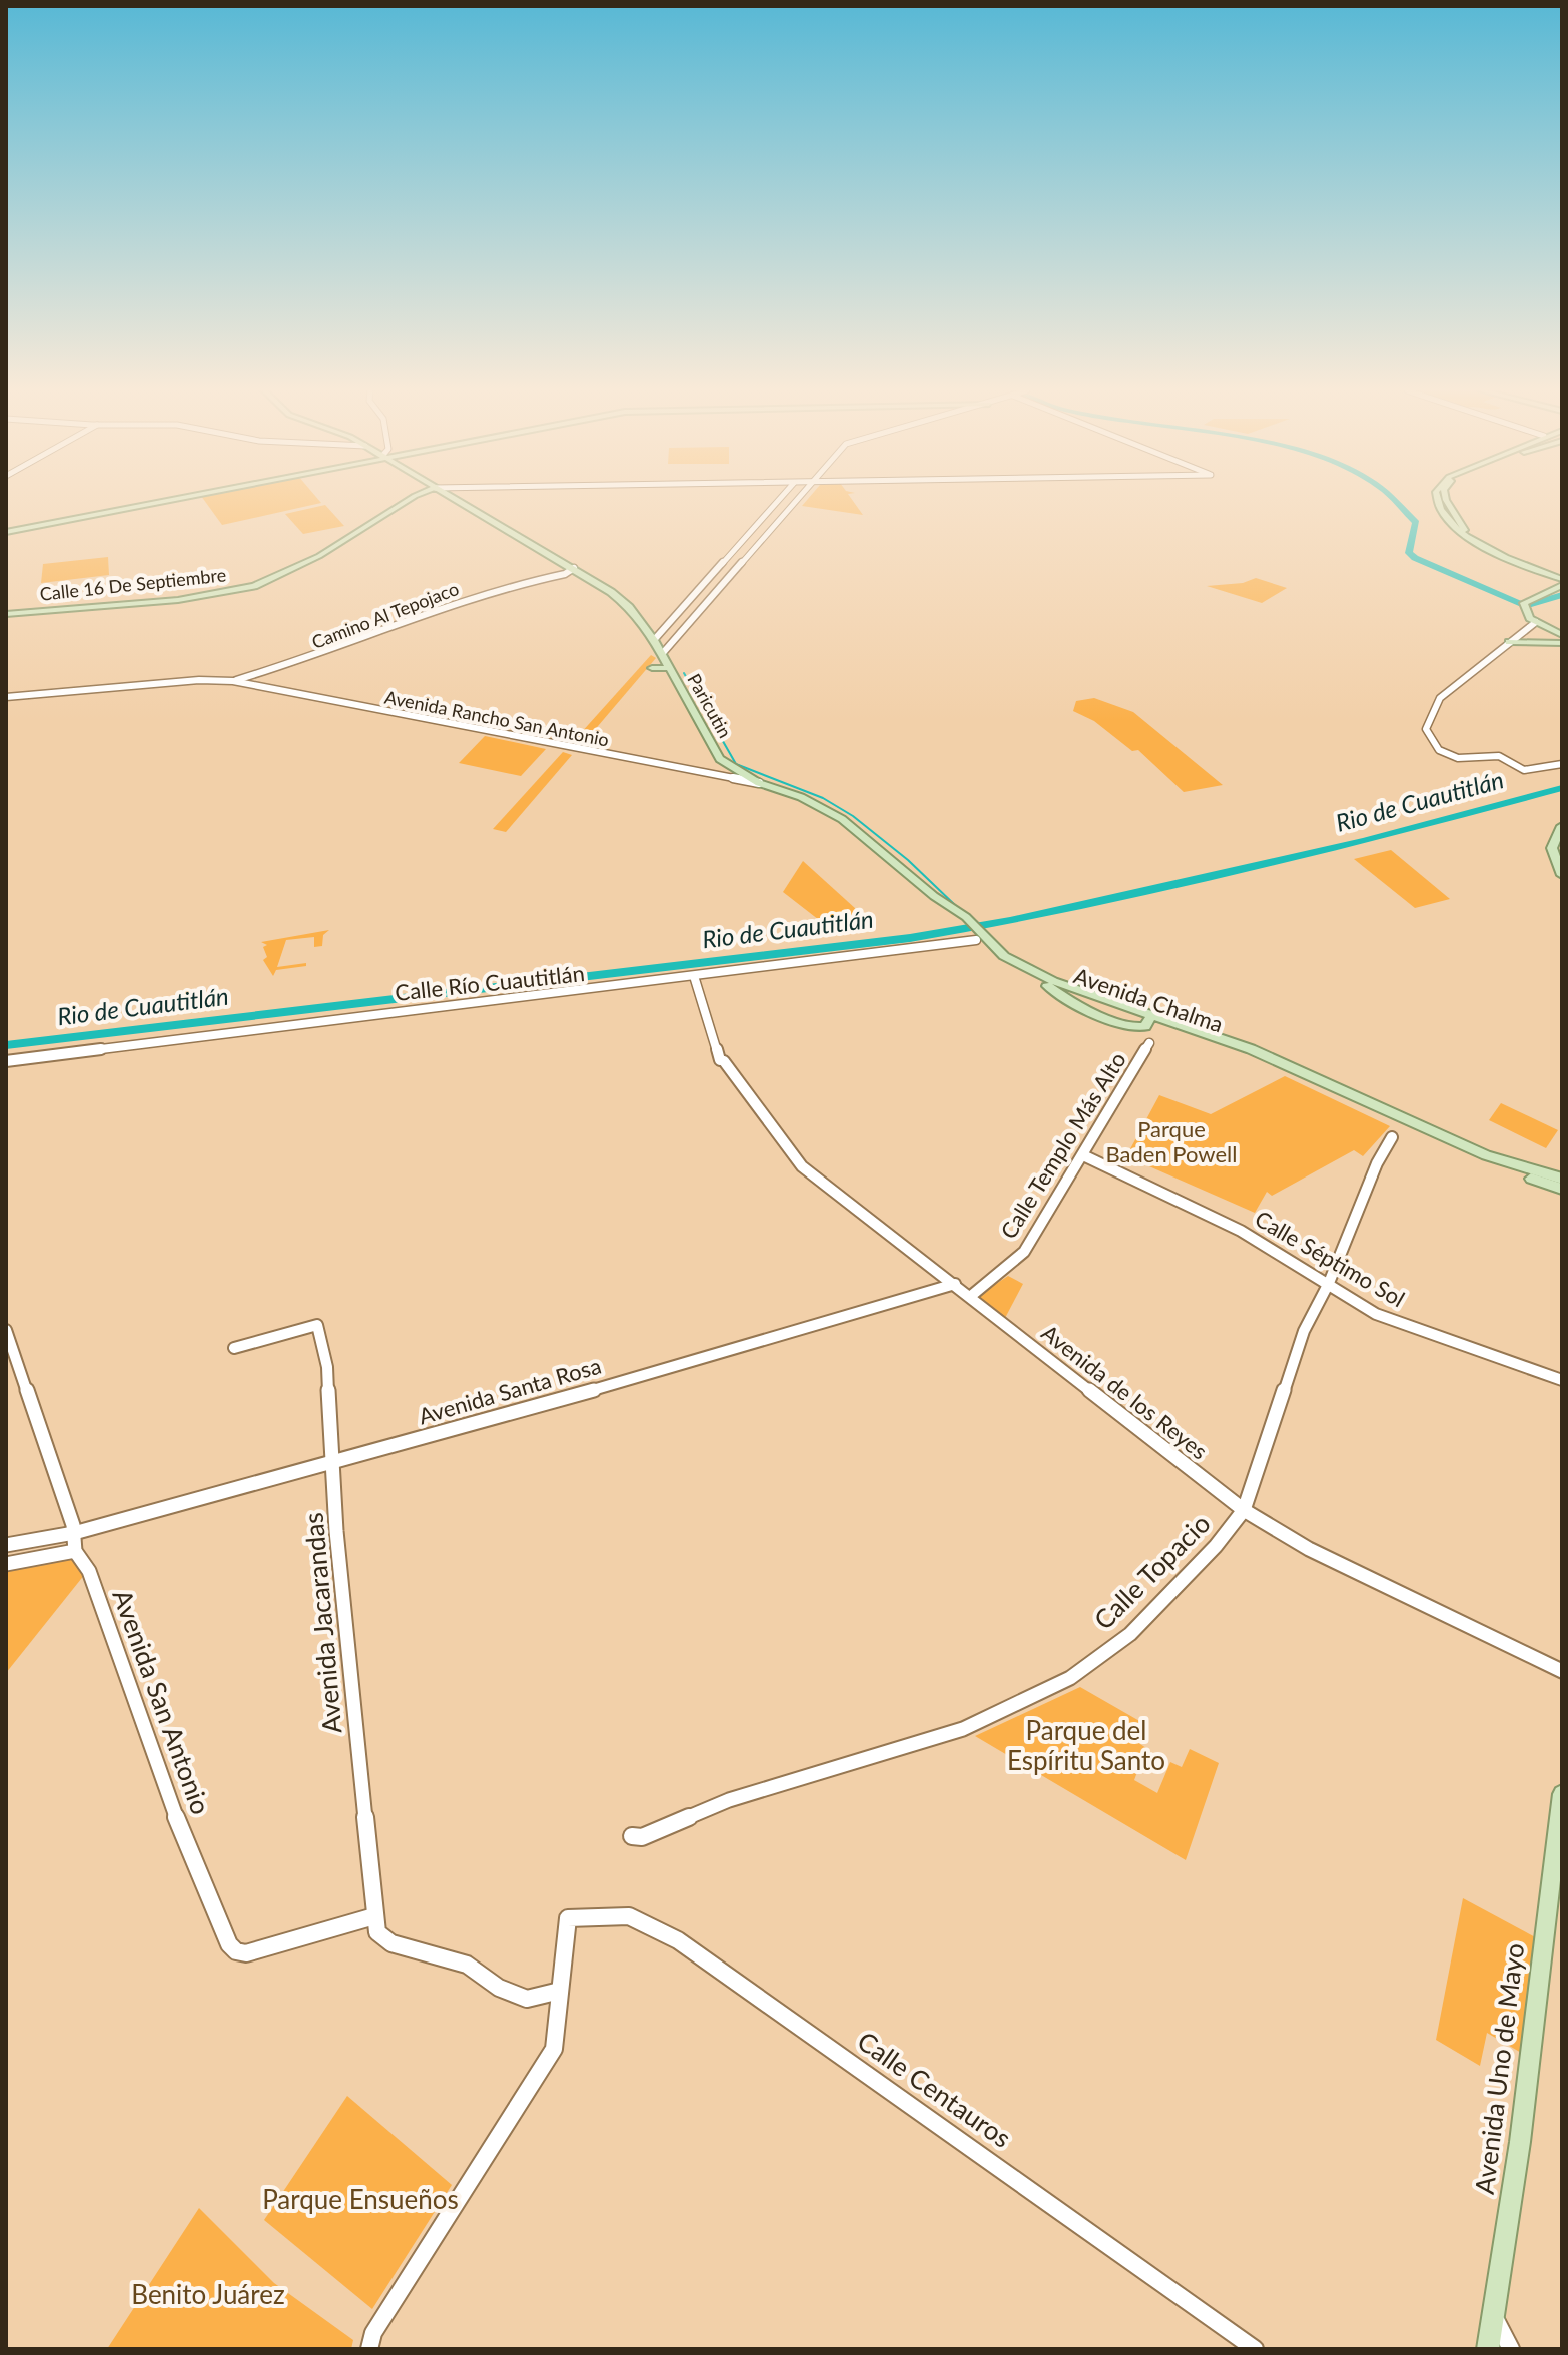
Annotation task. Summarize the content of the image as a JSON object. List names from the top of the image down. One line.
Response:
{"streets":{"main road":["Calle 16 De Septiembre","Paricutin","Avenida Chalma","Avenida Uno de Mayo"],"street":["Camino Al Tepojaco","Avenida Rancho San Antonio","Calle Río Cuautitlán","Calle Templo Más Alto","Calle Séptimo Sol","Avenida Santa Rosa","Avenida de los Reyes","Calle Topacio","Avenida Jacarandas","Avenida San Antonio","Calle Centauros"]},"crossings":[["Camino Al Tepojaco","Paricutin"],["Camino Al Tepojaco","Avenida Rancho San Antonio"],["Paricutin","Avenida Rancho San Antonio"],["Paricutin","Avenida Chalma"],["Avenida Rancho San Antonio","Avenida Chalma"],["Calle Río Cuautitlán","Avenida Chalma"],["Calle Río Cuautitlán","Avenida de los Reyes"],["Calle Templo Más Alto","Calle Séptimo Sol"],["Calle Templo Más Alto","Avenida de los Reyes"],["Calle Séptimo Sol","Calle Topacio"],["Avenida Santa Rosa","Avenida de los Reyes"],["Avenida Santa Rosa","Avenida Jacarandas"],["Avenida Santa Rosa","Avenida San Antonio"],["Avenida de los Reyes","Calle Topacio"],["Avenida Jacarandas","Avenida San Antonio"]],"water":["Rio de Cuautitlán"],"parks":["Parque Baden Powell","Parque del Espíritu Santo","Parque Ensueños","Benito Juárez"]}
